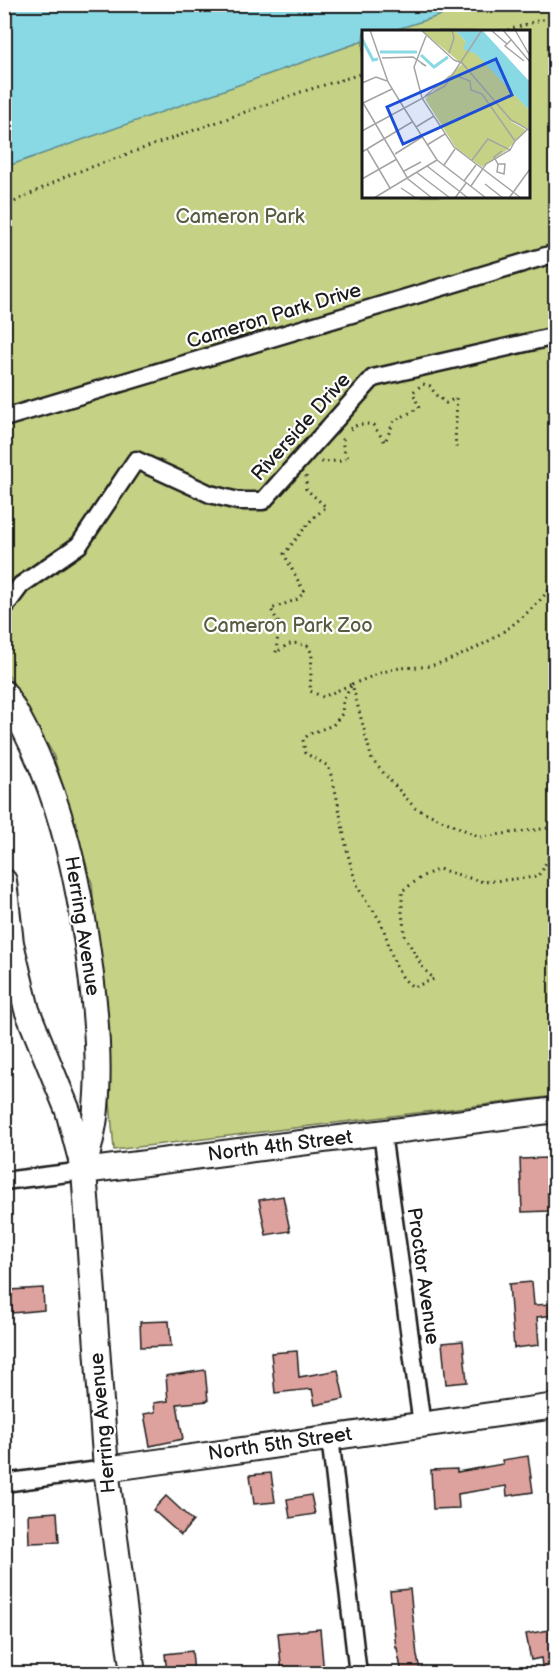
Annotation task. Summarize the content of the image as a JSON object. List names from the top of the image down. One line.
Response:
{"streets":{"main road":["Herring Avenue","North 4th Street","North 5th Street"],"street":["Cameron Park Drive","Riverside Drive","Proctor Avenue"]},"crossings":[["Herring Avenue","North 4th Street"],["Herring Avenue","North 5th Street"],["North 4th Street","Proctor Avenue"],["Proctor Avenue","North 5th Street"]],"parks":["Cameron Park","Cameron Park Zoo"]}
